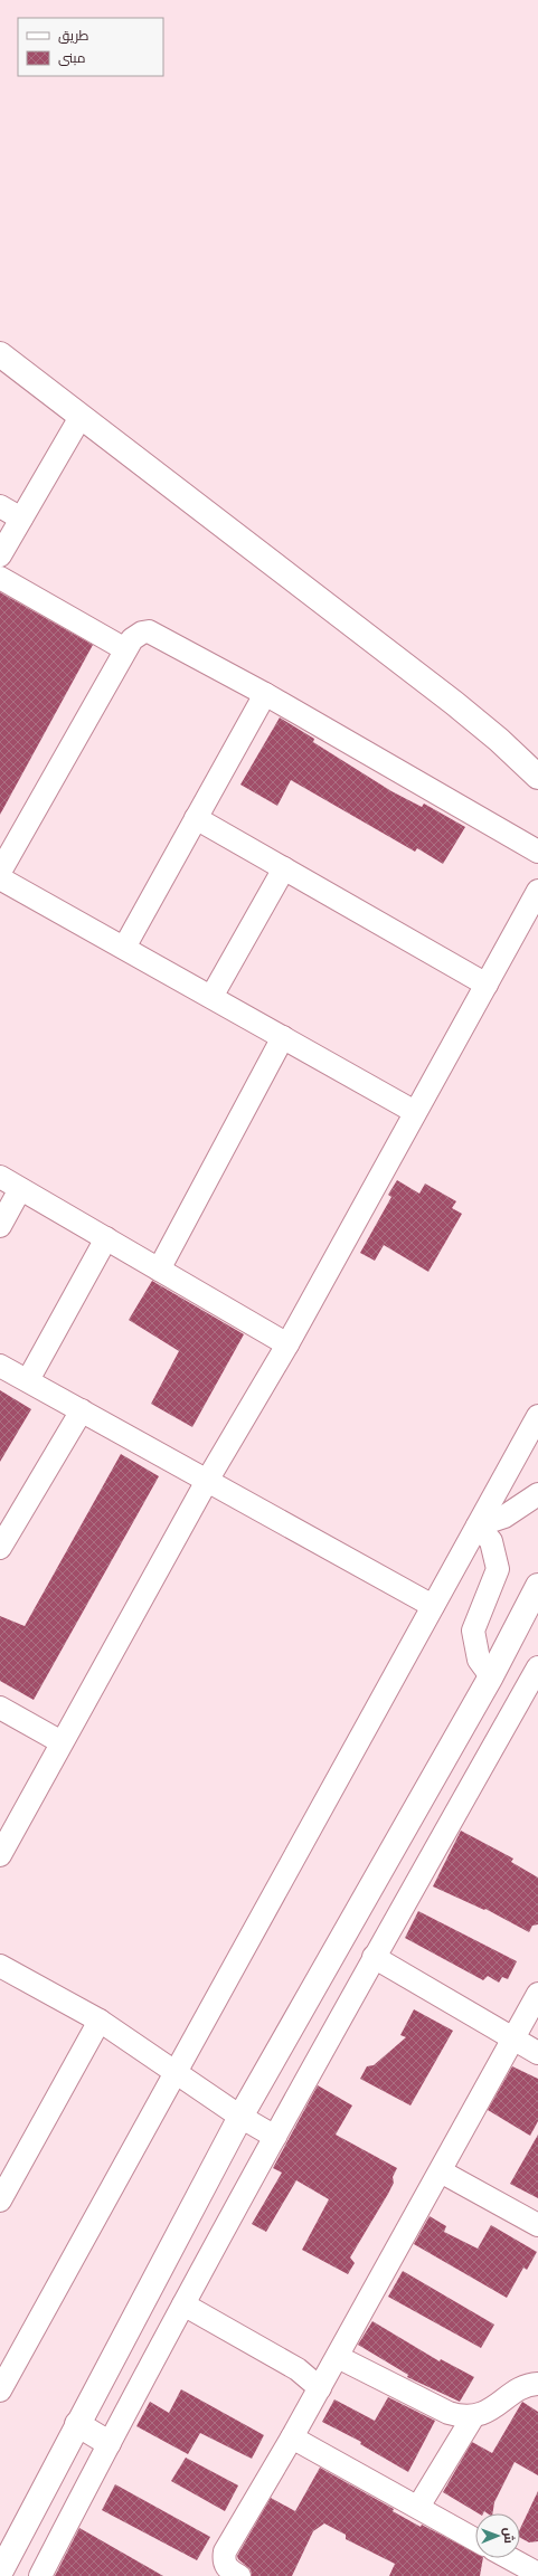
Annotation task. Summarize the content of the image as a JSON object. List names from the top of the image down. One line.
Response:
{"legend":["طريق","مبنى"],"north":"right"}
